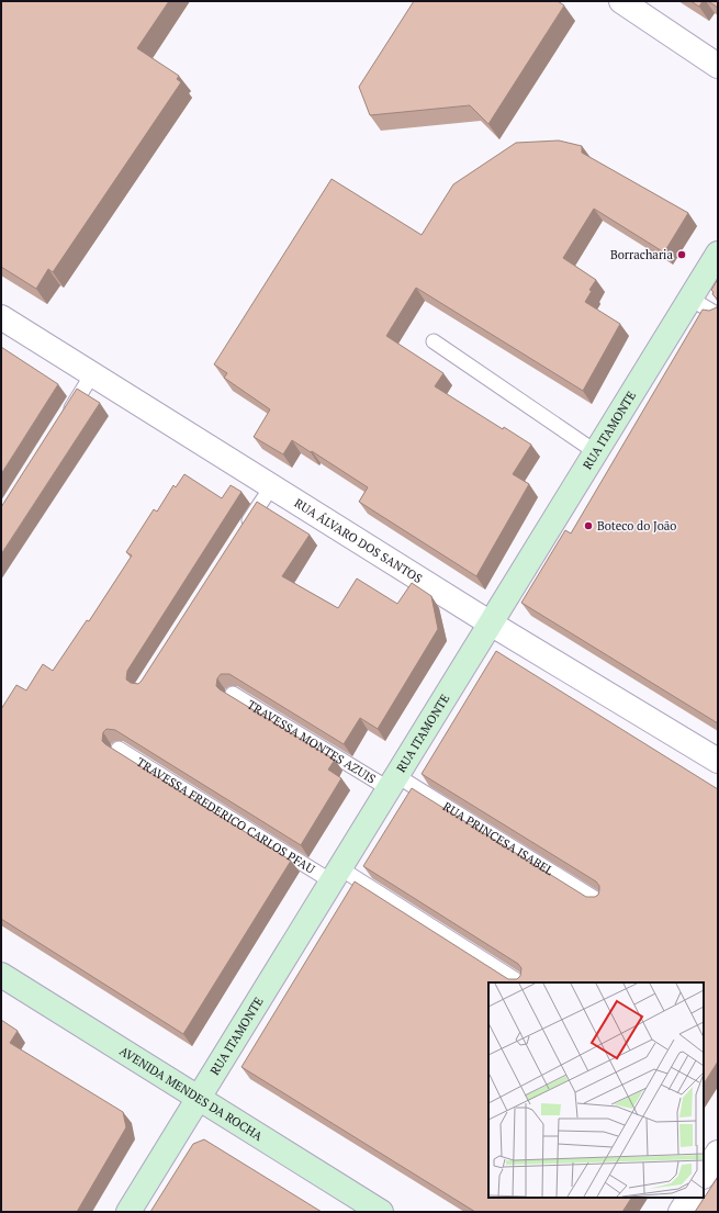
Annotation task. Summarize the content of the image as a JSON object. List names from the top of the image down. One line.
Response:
{"streets":{"street":["RUA ITAMONTE","RUA ÁLVARO DOS SANTOS","AVENIDA MENDES DA ROCHA"],"lane":["TRAVESSA MONTES AZUIS","TRAVESSA FREDERICO CARLOS PFAU","RUA PRINCESA ISABEL"]},"crossings":[["RUA ITAMONTE","RUA ÁLVARO DOS SANTOS"],["RUA ITAMONTE","TRAVESSA MONTES AZUIS"],["RUA ITAMONTE","TRAVESSA FREDERICO CARLOS PFAU"],["RUA ITAMONTE","RUA PRINCESA ISABEL"],["RUA ITAMONTE","AVENIDA MENDES DA ROCHA"],["TRAVESSA MONTES AZUIS","RUA PRINCESA ISABEL"]],"places":["Borracharia","Boteco do João"]}
